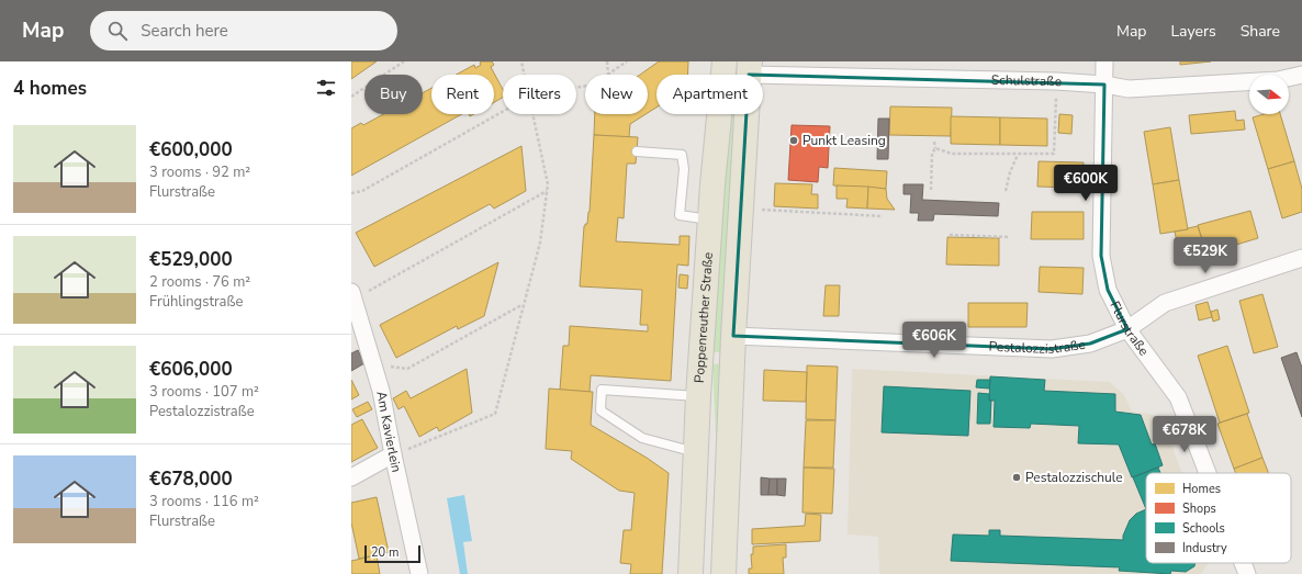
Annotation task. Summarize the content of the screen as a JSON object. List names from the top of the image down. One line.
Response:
{"streets":{"main road":["Poppenreuther Straße"],"street":["Schulstraße","Flurstraße","Pestalozzistraße","Am Kavierlein"]},"crossings":[["Schulstraße","Flurstraße"],["Flurstraße","Pestalozzistraße"]],"places":["Punkt Leasing","Pestalozzischule"],"legend":["Homes","Shops","Schools","Industry"],"scale_bar":"20 m","north":"right","page":{"header":"Map","search":"Search here","nav":["Map","Layers","Share"],"heading":"4 homes","chip":["Buy","Rent","Filters","New","Apartment"],"list":[{"name":"€600,000","note":"3 rooms · 92 m² · Flurstraße"},{"name":"€529,000","note":"2 rooms · 76 m² · Frühlingstraße"},{"name":"€606,000","note":"3 rooms · 107 m² · Pestalozzistraße"},{"name":"€678,000","note":"3 rooms · 116 m² · Flurstraße"}],"price":["€600K","€529K","€606K","€678K"],"scale":"20 m"}}
